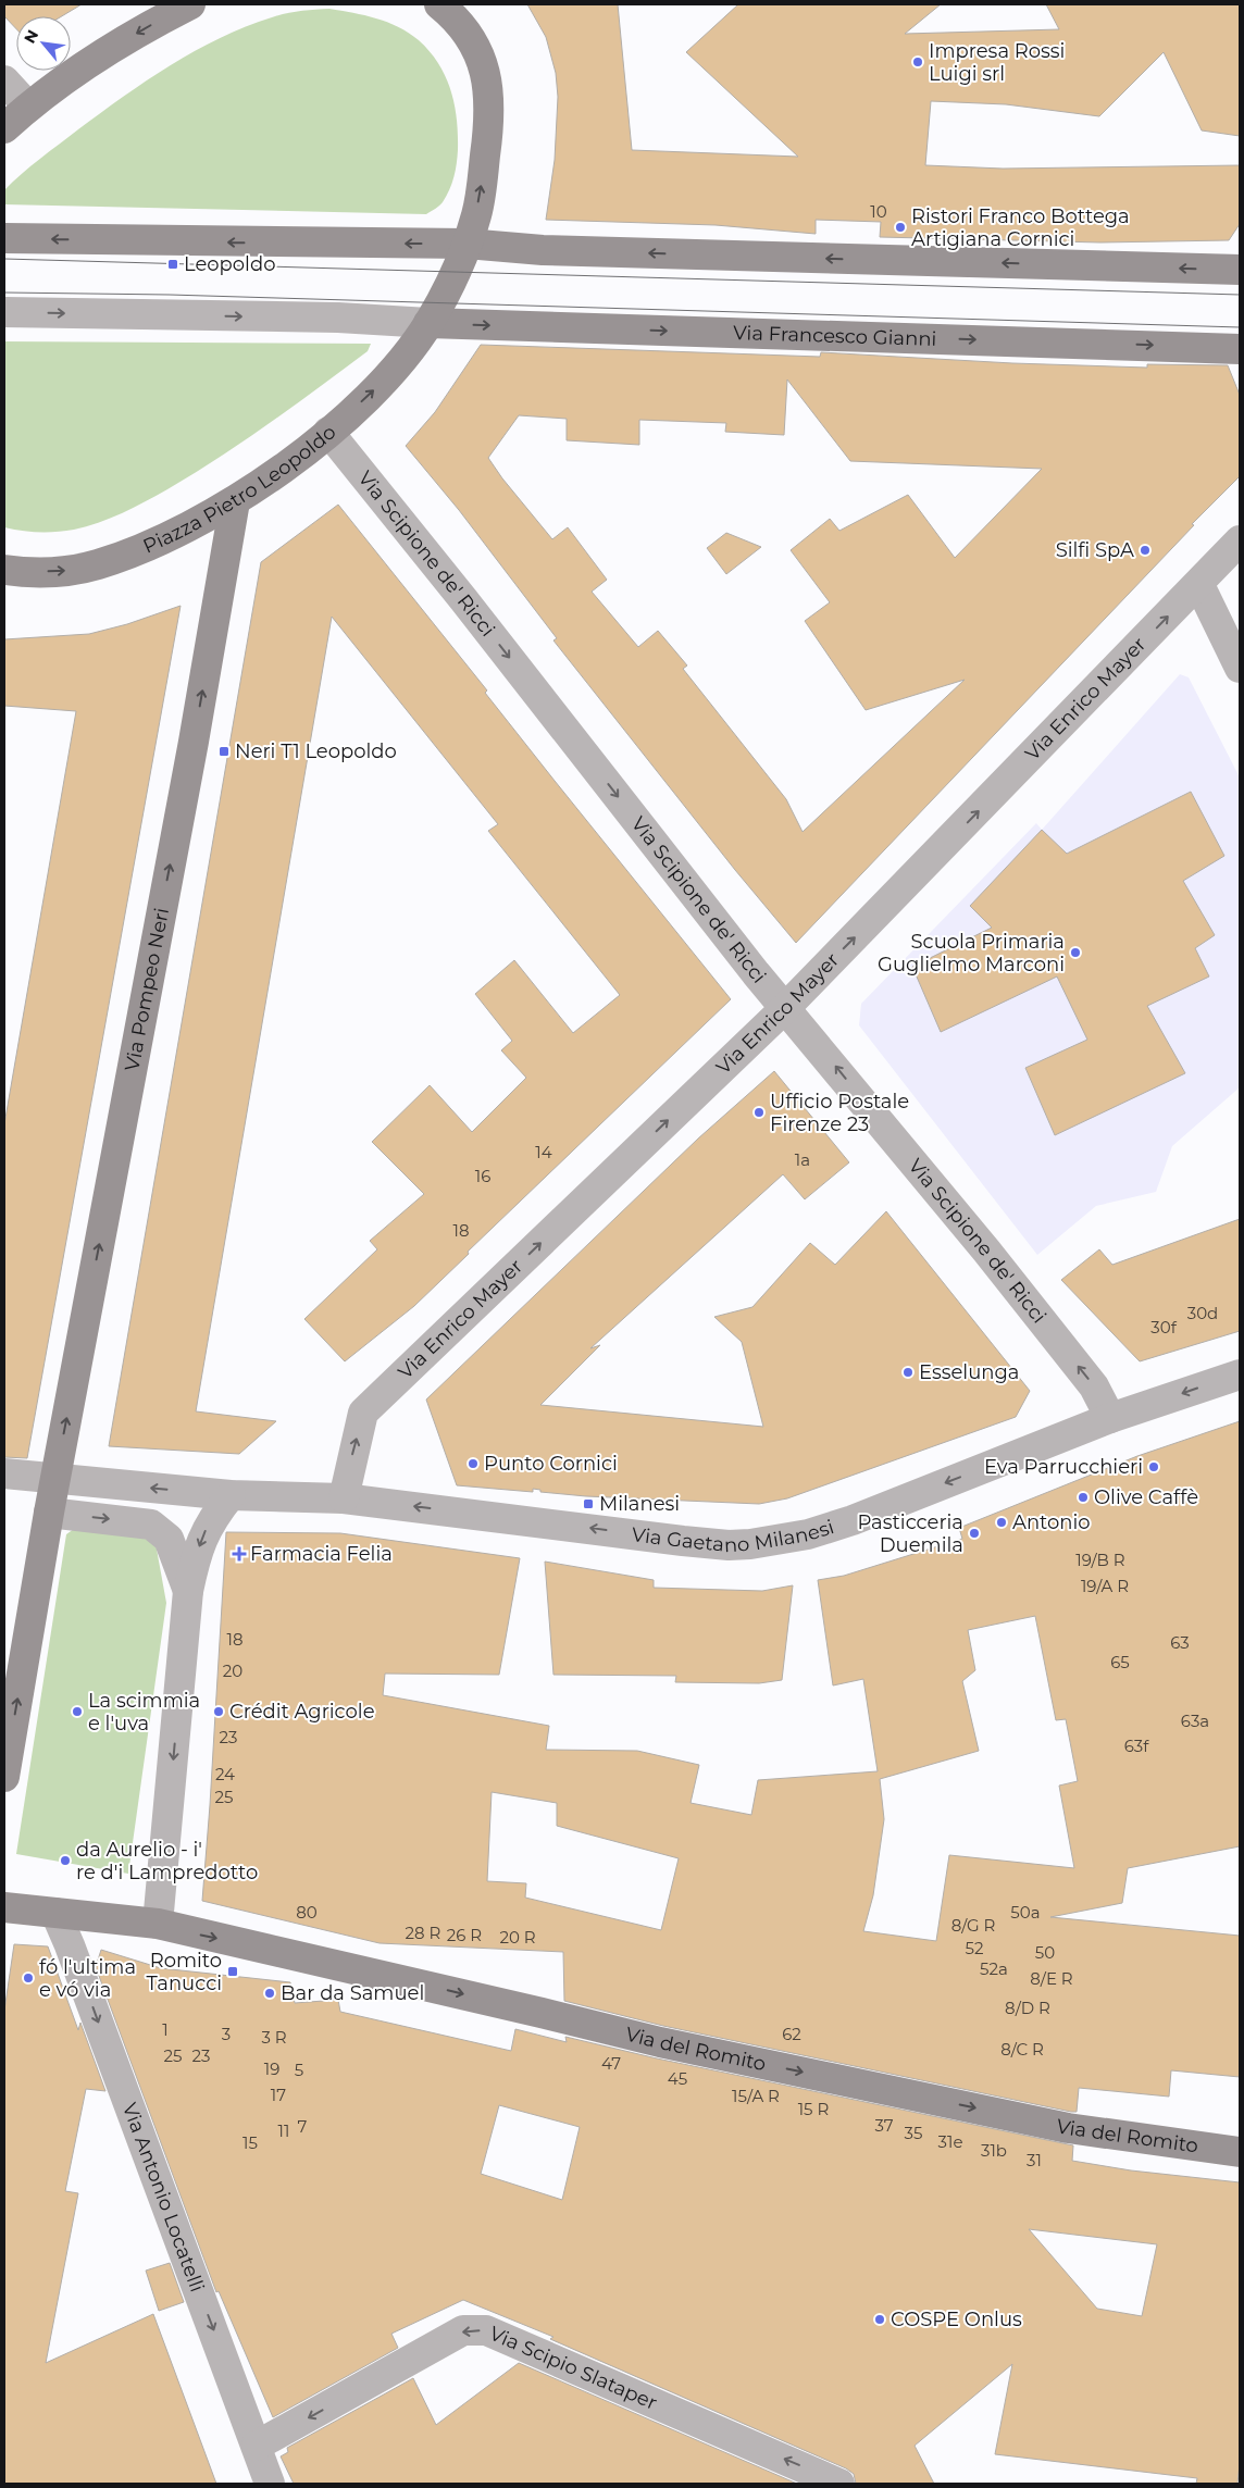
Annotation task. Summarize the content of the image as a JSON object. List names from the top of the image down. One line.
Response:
{"streets":{"street":["Via Francesco Gianni","Piazza Pietro Leopoldo","Via Scipione de' Ricci","Via Enrico Mayer","Via Pompeo Neri","Via Gaetano Milanesi","Via del Romito","Via Antonio Locatelli","Via Scipio Slataper"]},"crossings":[["Via Francesco Gianni","Piazza Pietro Leopoldo"],["Piazza Pietro Leopoldo","Via Scipione de' Ricci"],["Piazza Pietro Leopoldo","Via Pompeo Neri"],["Via Scipione de' Ricci","Via Enrico Mayer"],["Via Scipione de' Ricci","Via Gaetano Milanesi"],["Via Enrico Mayer","Via Gaetano Milanesi"],["Via Pompeo Neri","Via Gaetano Milanesi"],["Via del Romito","Via Antonio Locatelli"],["Via Antonio Locatelli","Via Scipio Slataper"]],"one_way":["Piazza Pietro Leopoldo","Via Enrico Mayer","Via Pompeo Neri","Via Gaetano Milanesi","Via del Romito","Via Antonio Locatelli","Via Scipio Slataper"],"places":{"other":["Impresa Rossi Luigi srl","Ristori Franco Bottega Artigiana Cornici","Silfi SpA","Scuola Primaria Guglielmo Marconi","Ufficio Postale Firenze 23","Esselunga","Punto Cornici","Eva Parrucchieri","Olive Caffè","Antonio","Pasticceria Duemila","La scimmia e l'uva","Crédit Agricole","da Aurelio - i' re d'i Lampredotto","fó l'ultima e vó via","Bar da Samuel","COSPE Onlus"],"transit":["Leopoldo","Neri T1 Leopoldo","Milanesi","Romito Tanucci"],"health":["Farmacia Felia"]},"house_numbers":["10","14","1a","16","18","30d","30f","19/B R","19/A R","18","63","65","20","63a","23","63f","24","25","80","50a","8/G R","28 R","26 R","20 R","52","50","52a","8/E R","8/D R","1","3","62","3 R","8/C R","25","23","47","19","5","45","17","15/A R","15 R","37","7","11","35","31e","15","31b","31"],"north":"top left"}
